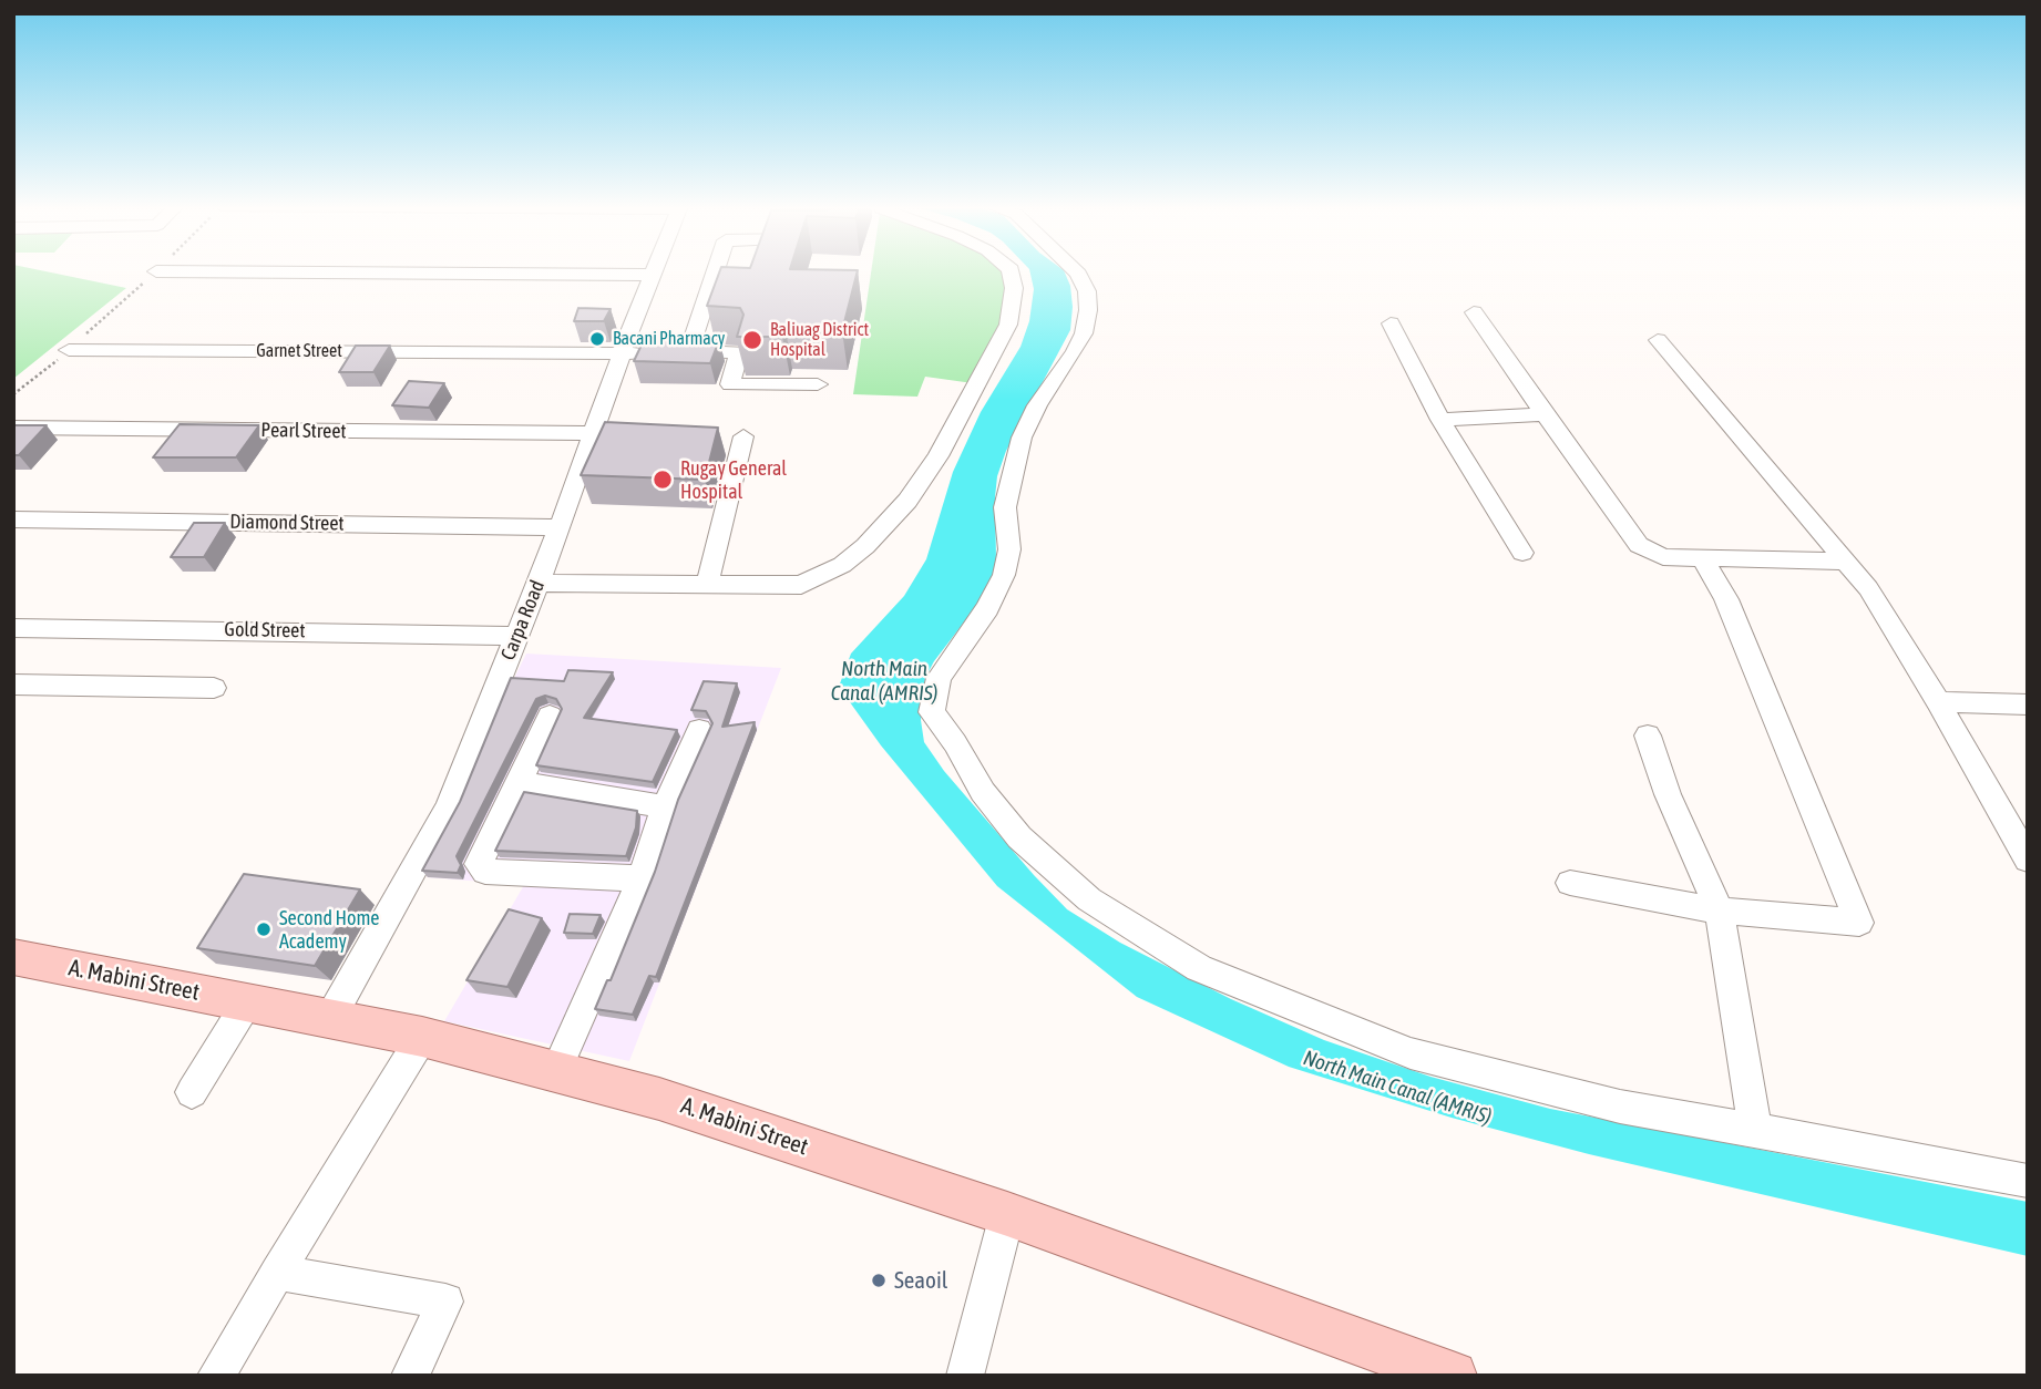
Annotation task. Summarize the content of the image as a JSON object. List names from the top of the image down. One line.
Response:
{"streets":{"main road":["A. Mabini Street"],"street":["Garnet Street","Pearl Street","Diamond Street","Carpa Road","Gold Street"]},"crossings":[["Garnet Street","Carpa Road"],["Pearl Street","Carpa Road"],["Diamond Street","Carpa Road"],["Carpa Road","Gold Street"],["Carpa Road","A. Mabini Street"]],"water":["North Main Canal (AMRIS)"],"places":["Bacani Pharmacy","Baliuag District Hospital","Rugay General Hospital","Second Home Academy","Seaoil"]}
